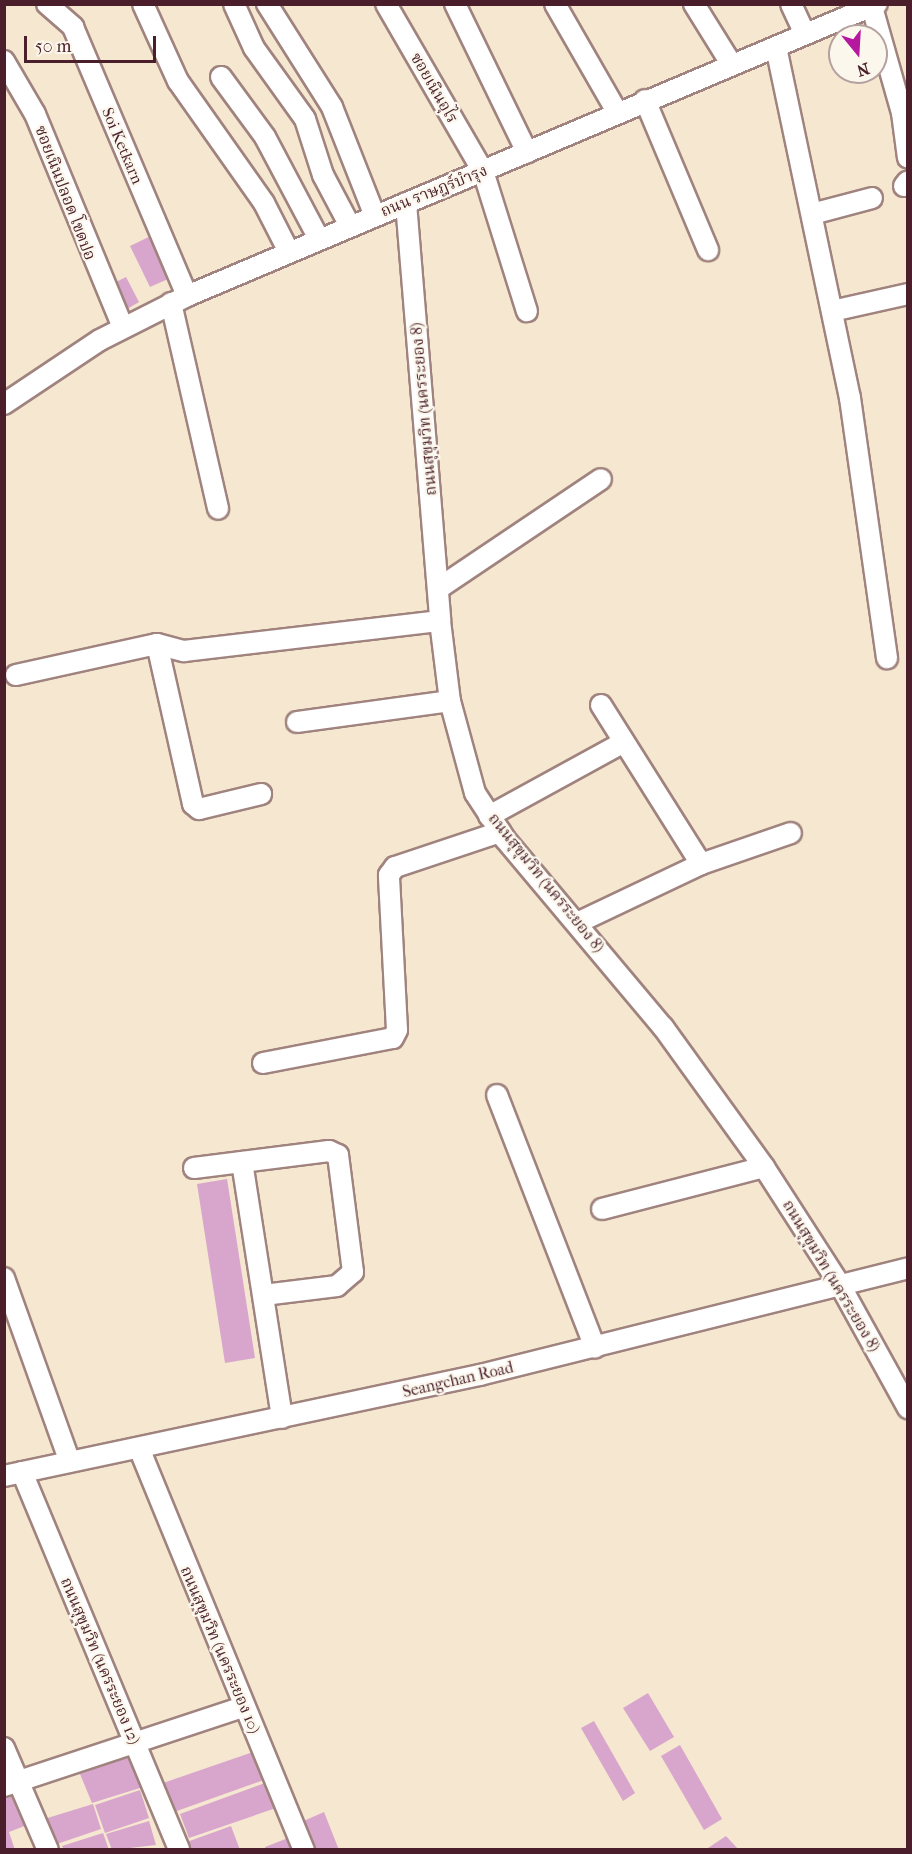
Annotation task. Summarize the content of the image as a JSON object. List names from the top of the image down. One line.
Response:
{"streets":{"street":["ซอยเนินอุไร","Soi Ketkarn","ถนน ราษฎร์บำรุง","ซอยเนินปลอด โขดปอ","ถนนสุขุมวิท (นครระยอง 8)","Seangchan Road","ถนนสุขุมวิท (นครระยอง 10)","ถนนสุขุมวิท (นครระยอง 12)"]},"crossings":[["ซอยเนินอุไร","ถนน ราษฎร์บำรุง"],["Soi Ketkarn","ถนน ราษฎร์บำรุง"],["ถนน ราษฎร์บำรุง","ซอยเนินปลอด โขดปอ"],["ถนน ราษฎร์บำรุง","ถนนสุขุมวิท (นครระยอง 8)"],["ถนนสุขุมวิท (นครระยอง 8)","Seangchan Road"],["Seangchan Road","ถนนสุขุมวิท (นครระยอง 10)"],["Seangchan Road","ถนนสุขุมวิท (นครระยอง 12)"]],"scale_bar":"50 m","north":"bottom"}
